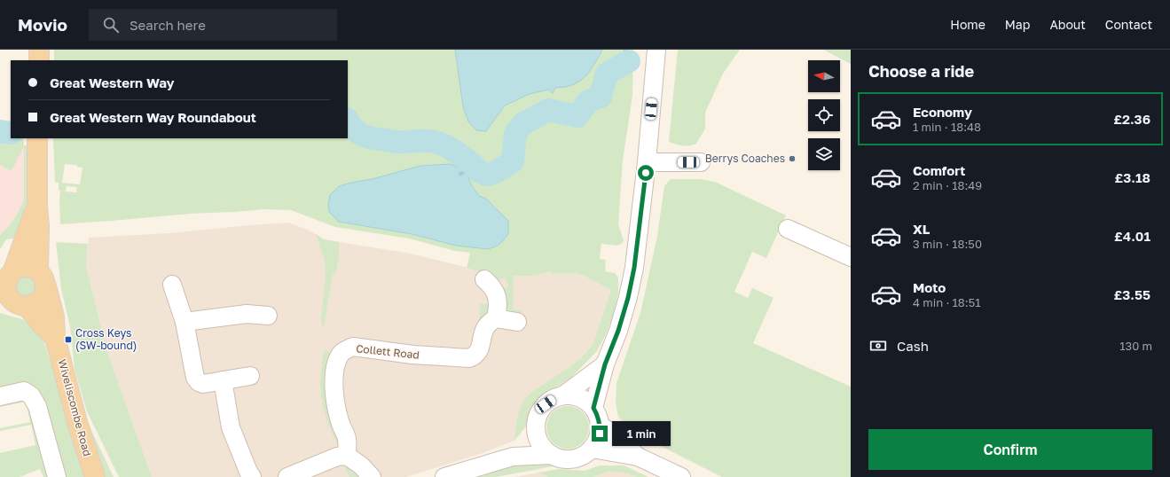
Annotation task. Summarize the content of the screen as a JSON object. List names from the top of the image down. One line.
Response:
{"streets":{"main road":["Wiveliscombe Road"],"street":["Collett Road"]},"places":{"other":["Berrys Coaches"],"transit":["Cross Keys (SW-bound)"]},"north":"left","page":{"header":"Movio","search":"Search here","nav":["Home","Map","About","Contact"],"heading":"Choose a ride","banner":["Great Western Way","Great Western Way Roundabout"],"list":[{"name":"Economy","note":"1 min · 18:48","value":"£2.36"},{"name":"Comfort","note":"2 min · 18:49","value":"£3.18"},{"name":"XL","note":"3 min · 18:50","value":"£4.01"},{"name":"Moto","note":"4 min · 18:51","value":"£3.55"}],"pay":["Cash","130 m"],"bubble":"1 min","buttons":"Confirm"}}
